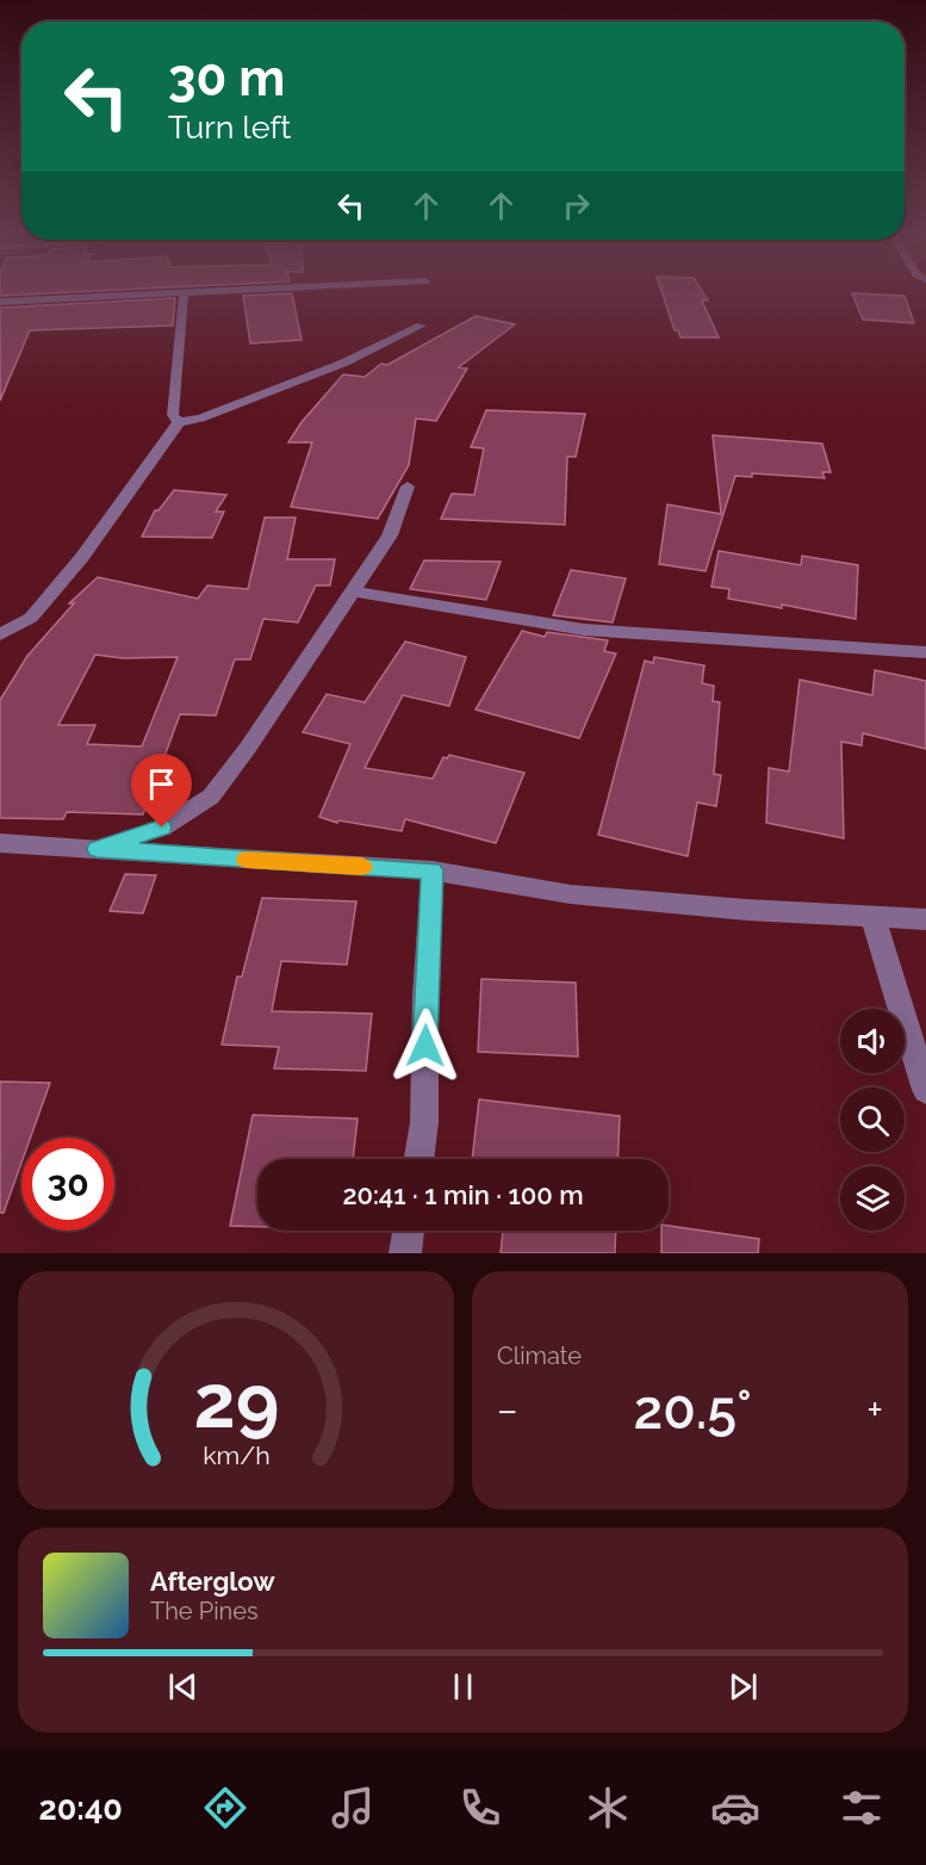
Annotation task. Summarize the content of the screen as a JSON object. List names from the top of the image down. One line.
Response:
{"page":{"turn":["30 m","Turn left"],"limit":"30","trip":"20:41 · 1 min · 100 m","tile":"Climate","heat":["−","20.5°","+"],"song":["Afterglow","The Pines"],"tabs":"20:40","gauge":["29","km/h"]}}
